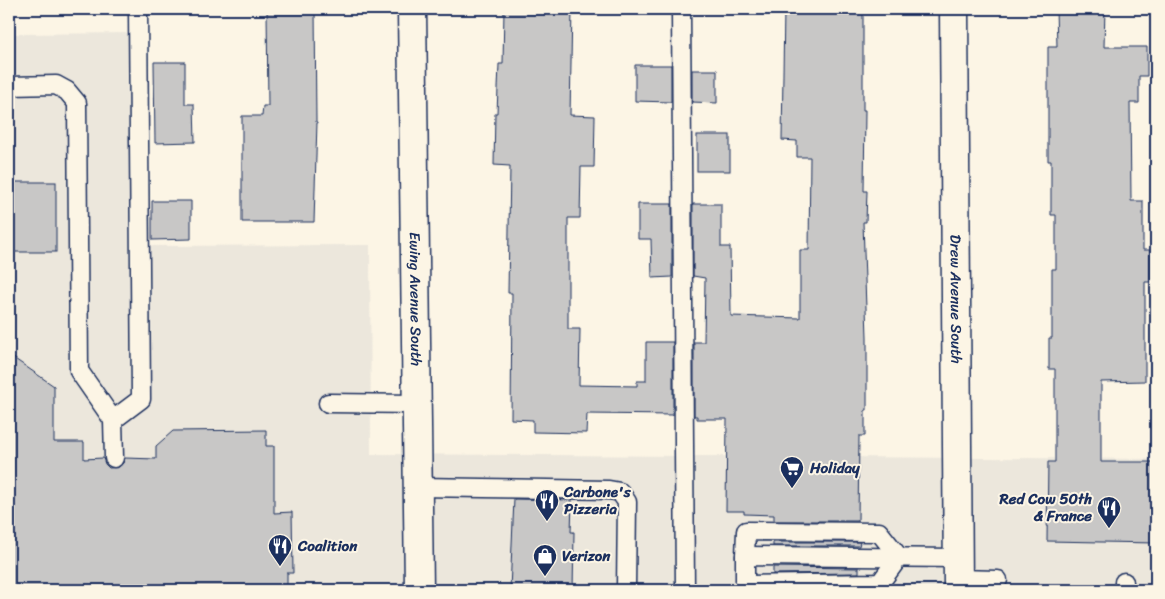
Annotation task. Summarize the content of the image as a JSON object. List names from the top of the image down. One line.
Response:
{"streets":{"street":["Ewing Avenue South","Drew Avenue South"]},"places":{"supermarket":["Holiday"],"restaurant":["Carbone's Pizzeria","Red Cow 50th & France","Coalition"],"shop":["Verizon"]}}
